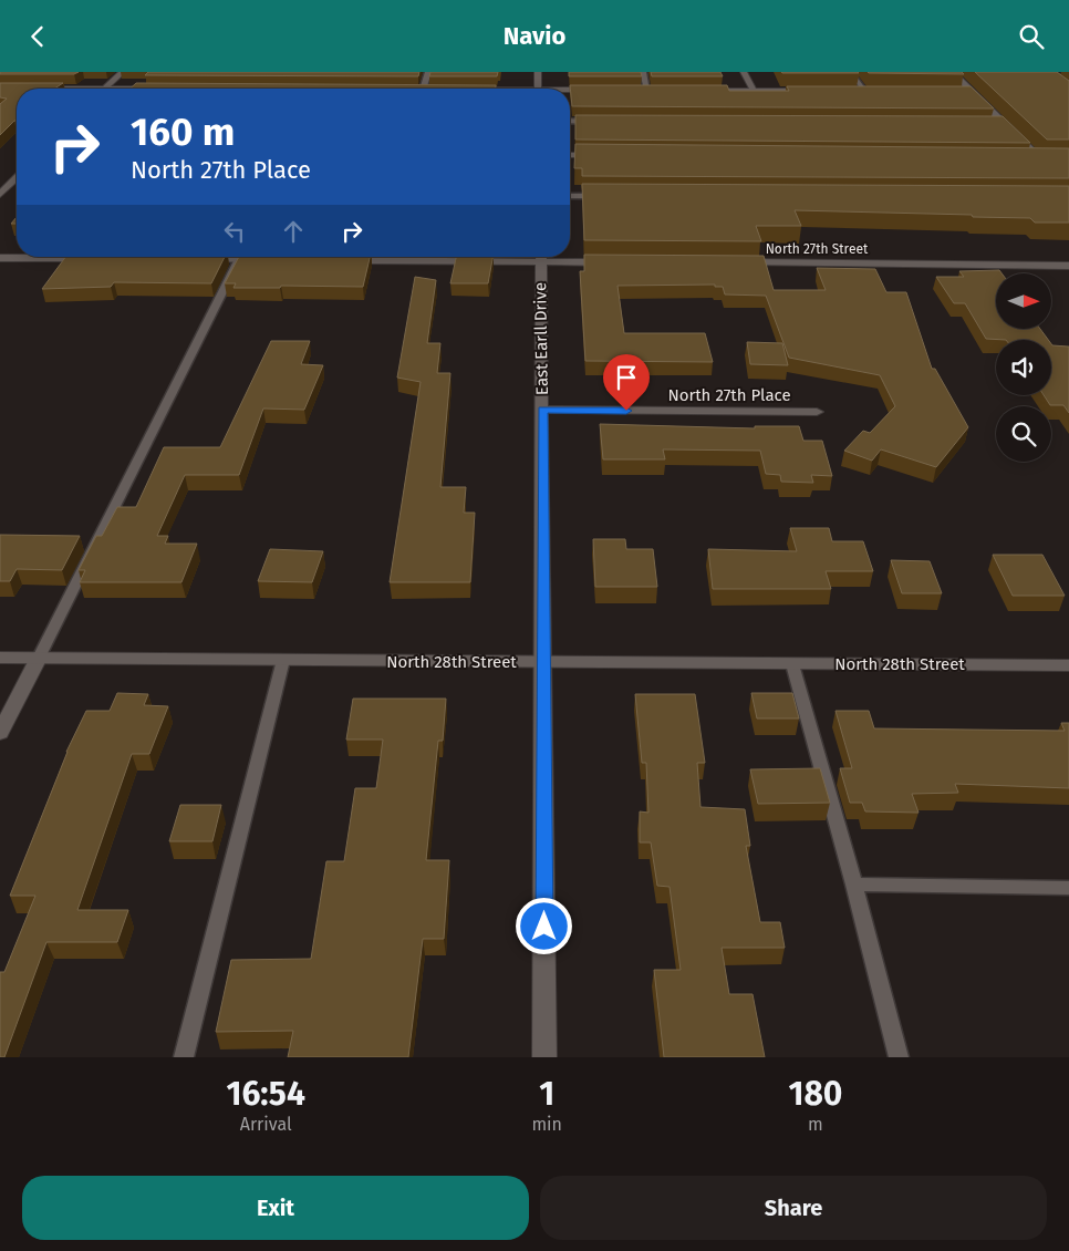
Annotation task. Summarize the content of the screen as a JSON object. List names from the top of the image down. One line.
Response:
{"streets":{"street":["North 27th Street","East Earll Drive","North 27th Place","North 28th Street"]},"crossings":[["East Earll Drive","North 27th Place"],["East Earll Drive","North 28th Street"]],"north":"right","page":{"header":"Navio","turn":["160 m","North 27th Place"],"eta":["16:54","Arrival","1","min","180","m"],"buttons":["Exit","Share"]}}
